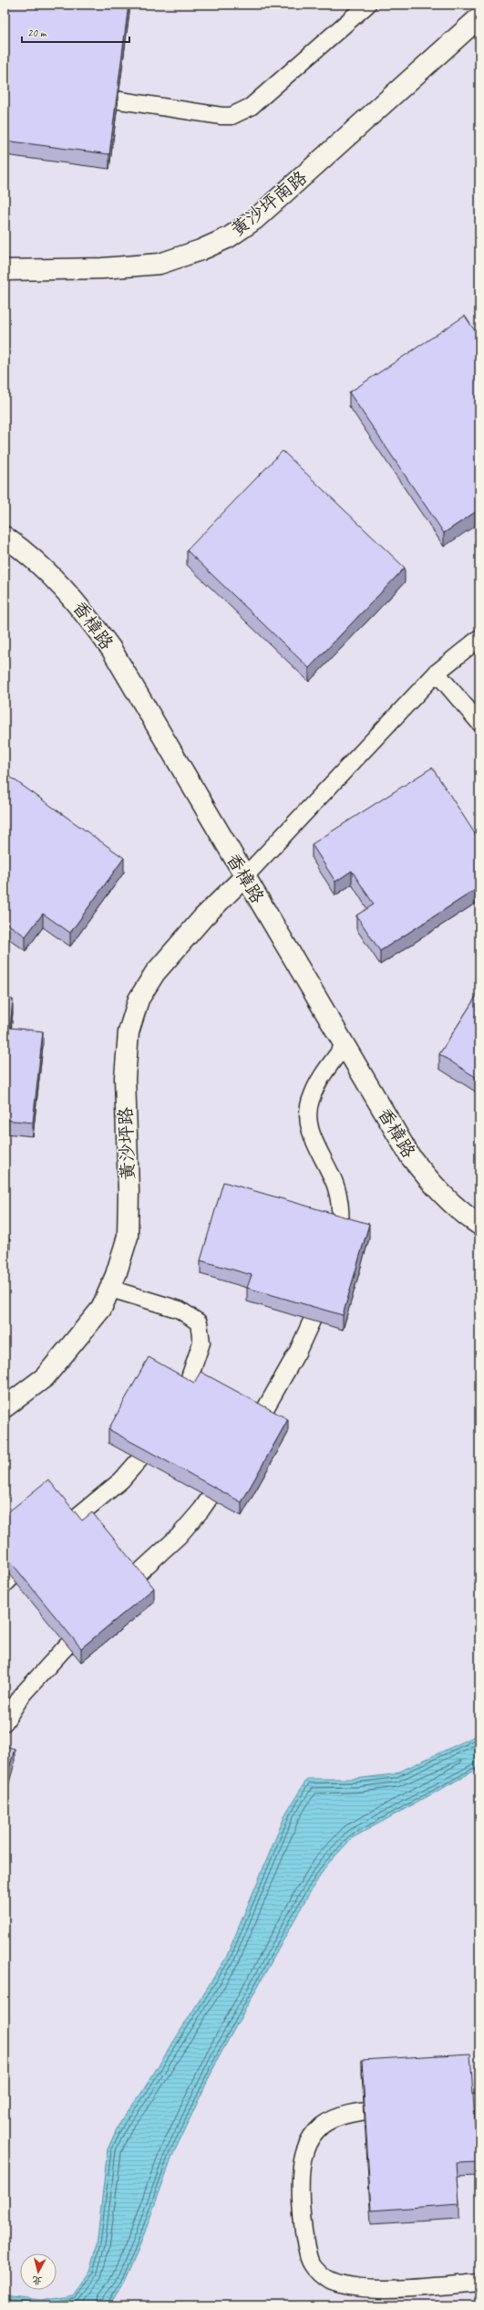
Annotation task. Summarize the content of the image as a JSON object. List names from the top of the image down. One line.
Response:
{"streets":{"street":["黄沙坪南路","香樟路","黄沙坪路"]},"crossings":[["香樟路","黄沙坪路"]],"scale_bar":"20 m","north":"bottom"}
